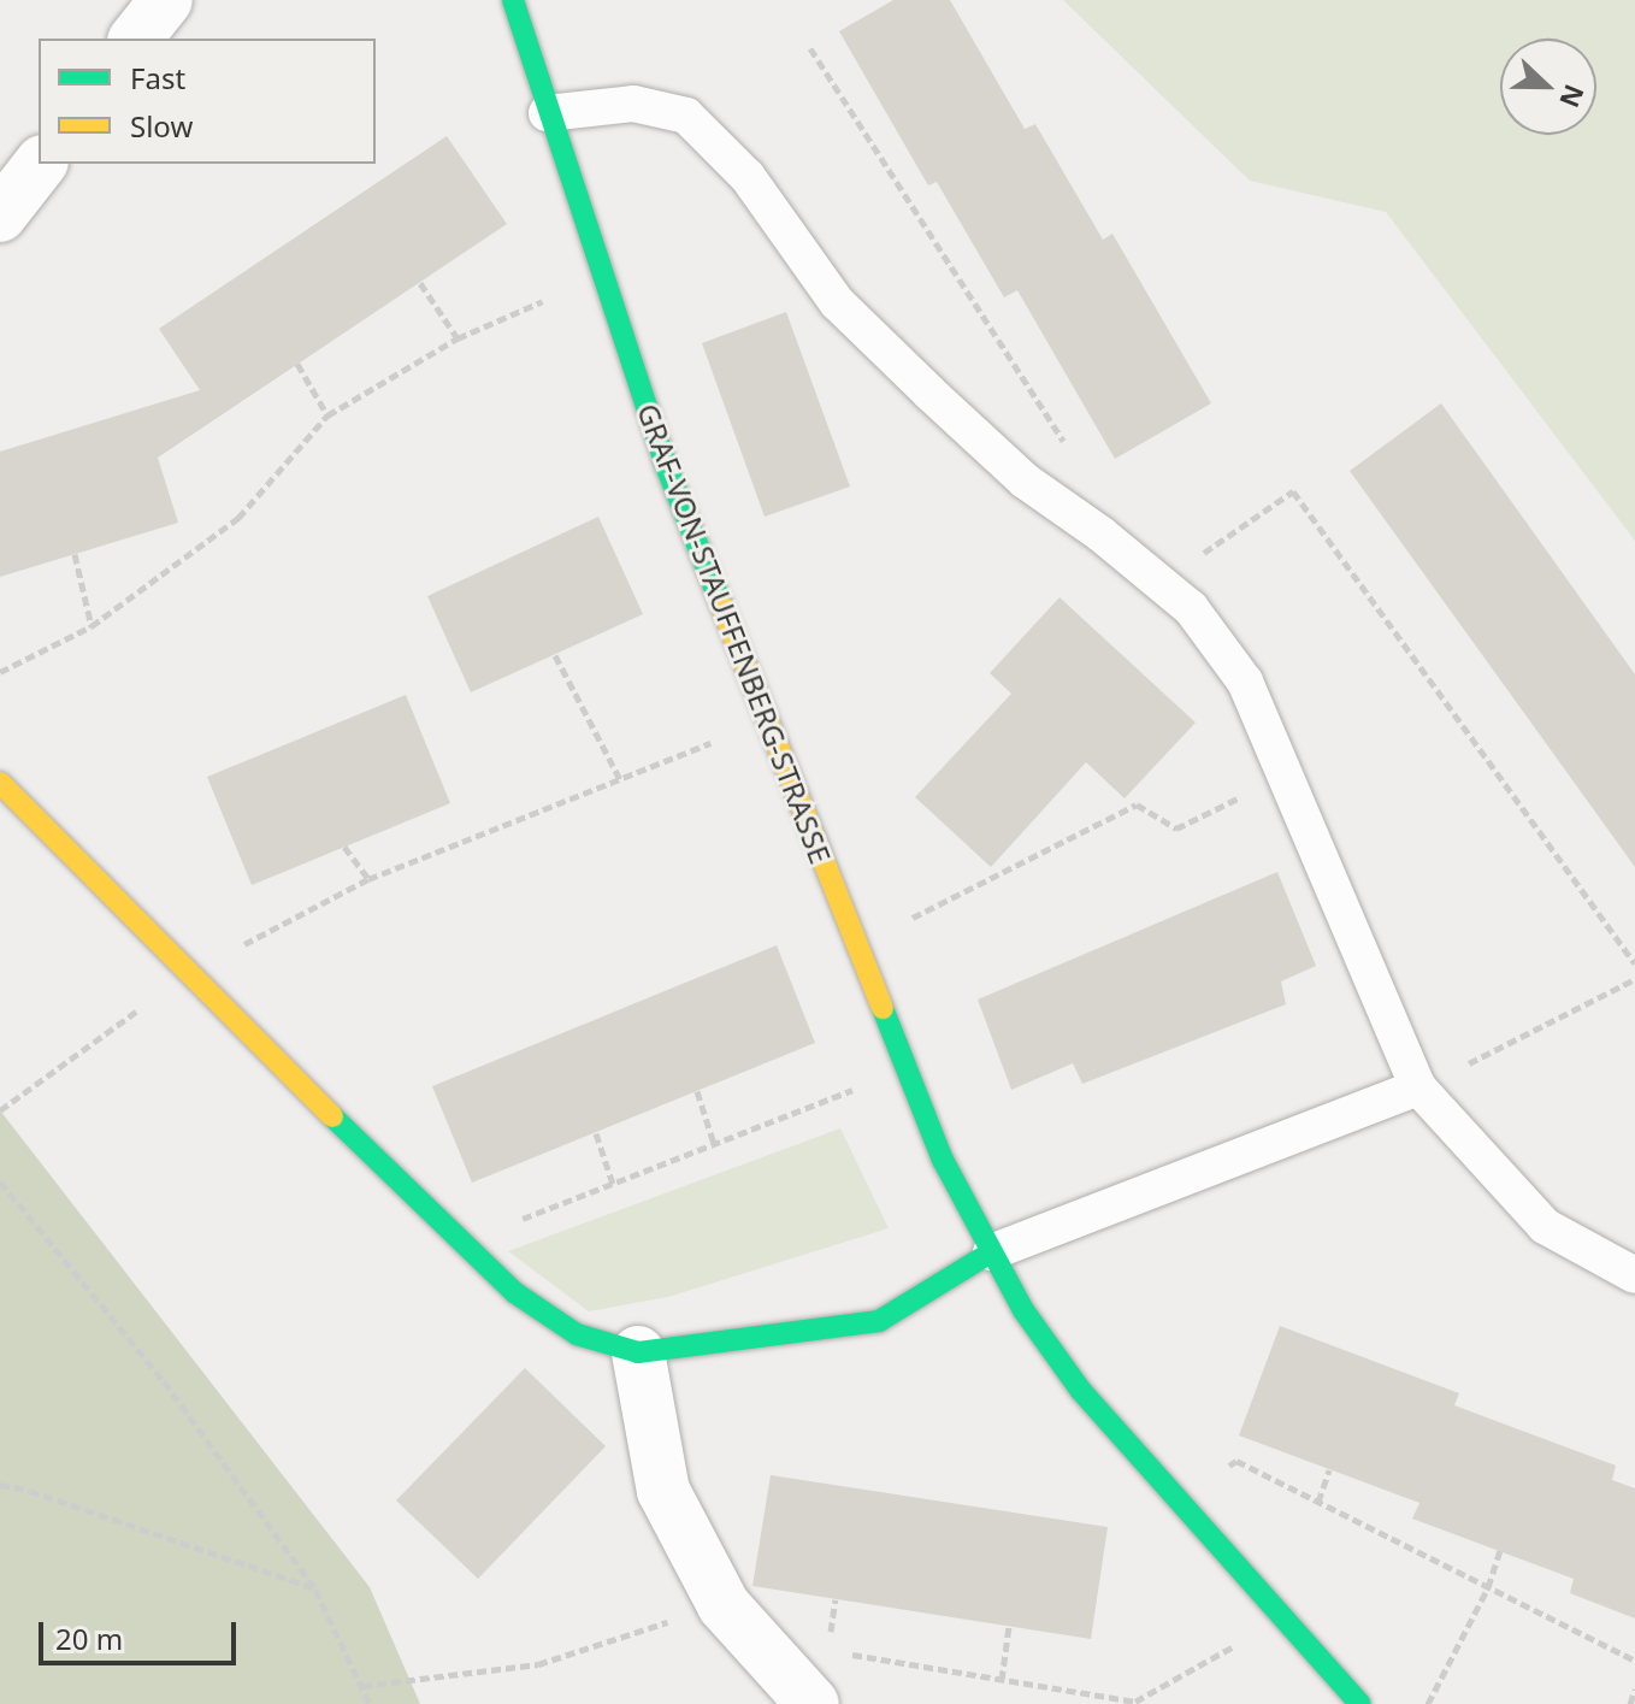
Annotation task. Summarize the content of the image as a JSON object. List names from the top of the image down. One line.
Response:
{"streets":{"street":["GRAF-VON-STAUFFENBERG-STRASSE"]},"legend":["Fast","Slow"],"scale_bar":"20 m","north":"right"}
